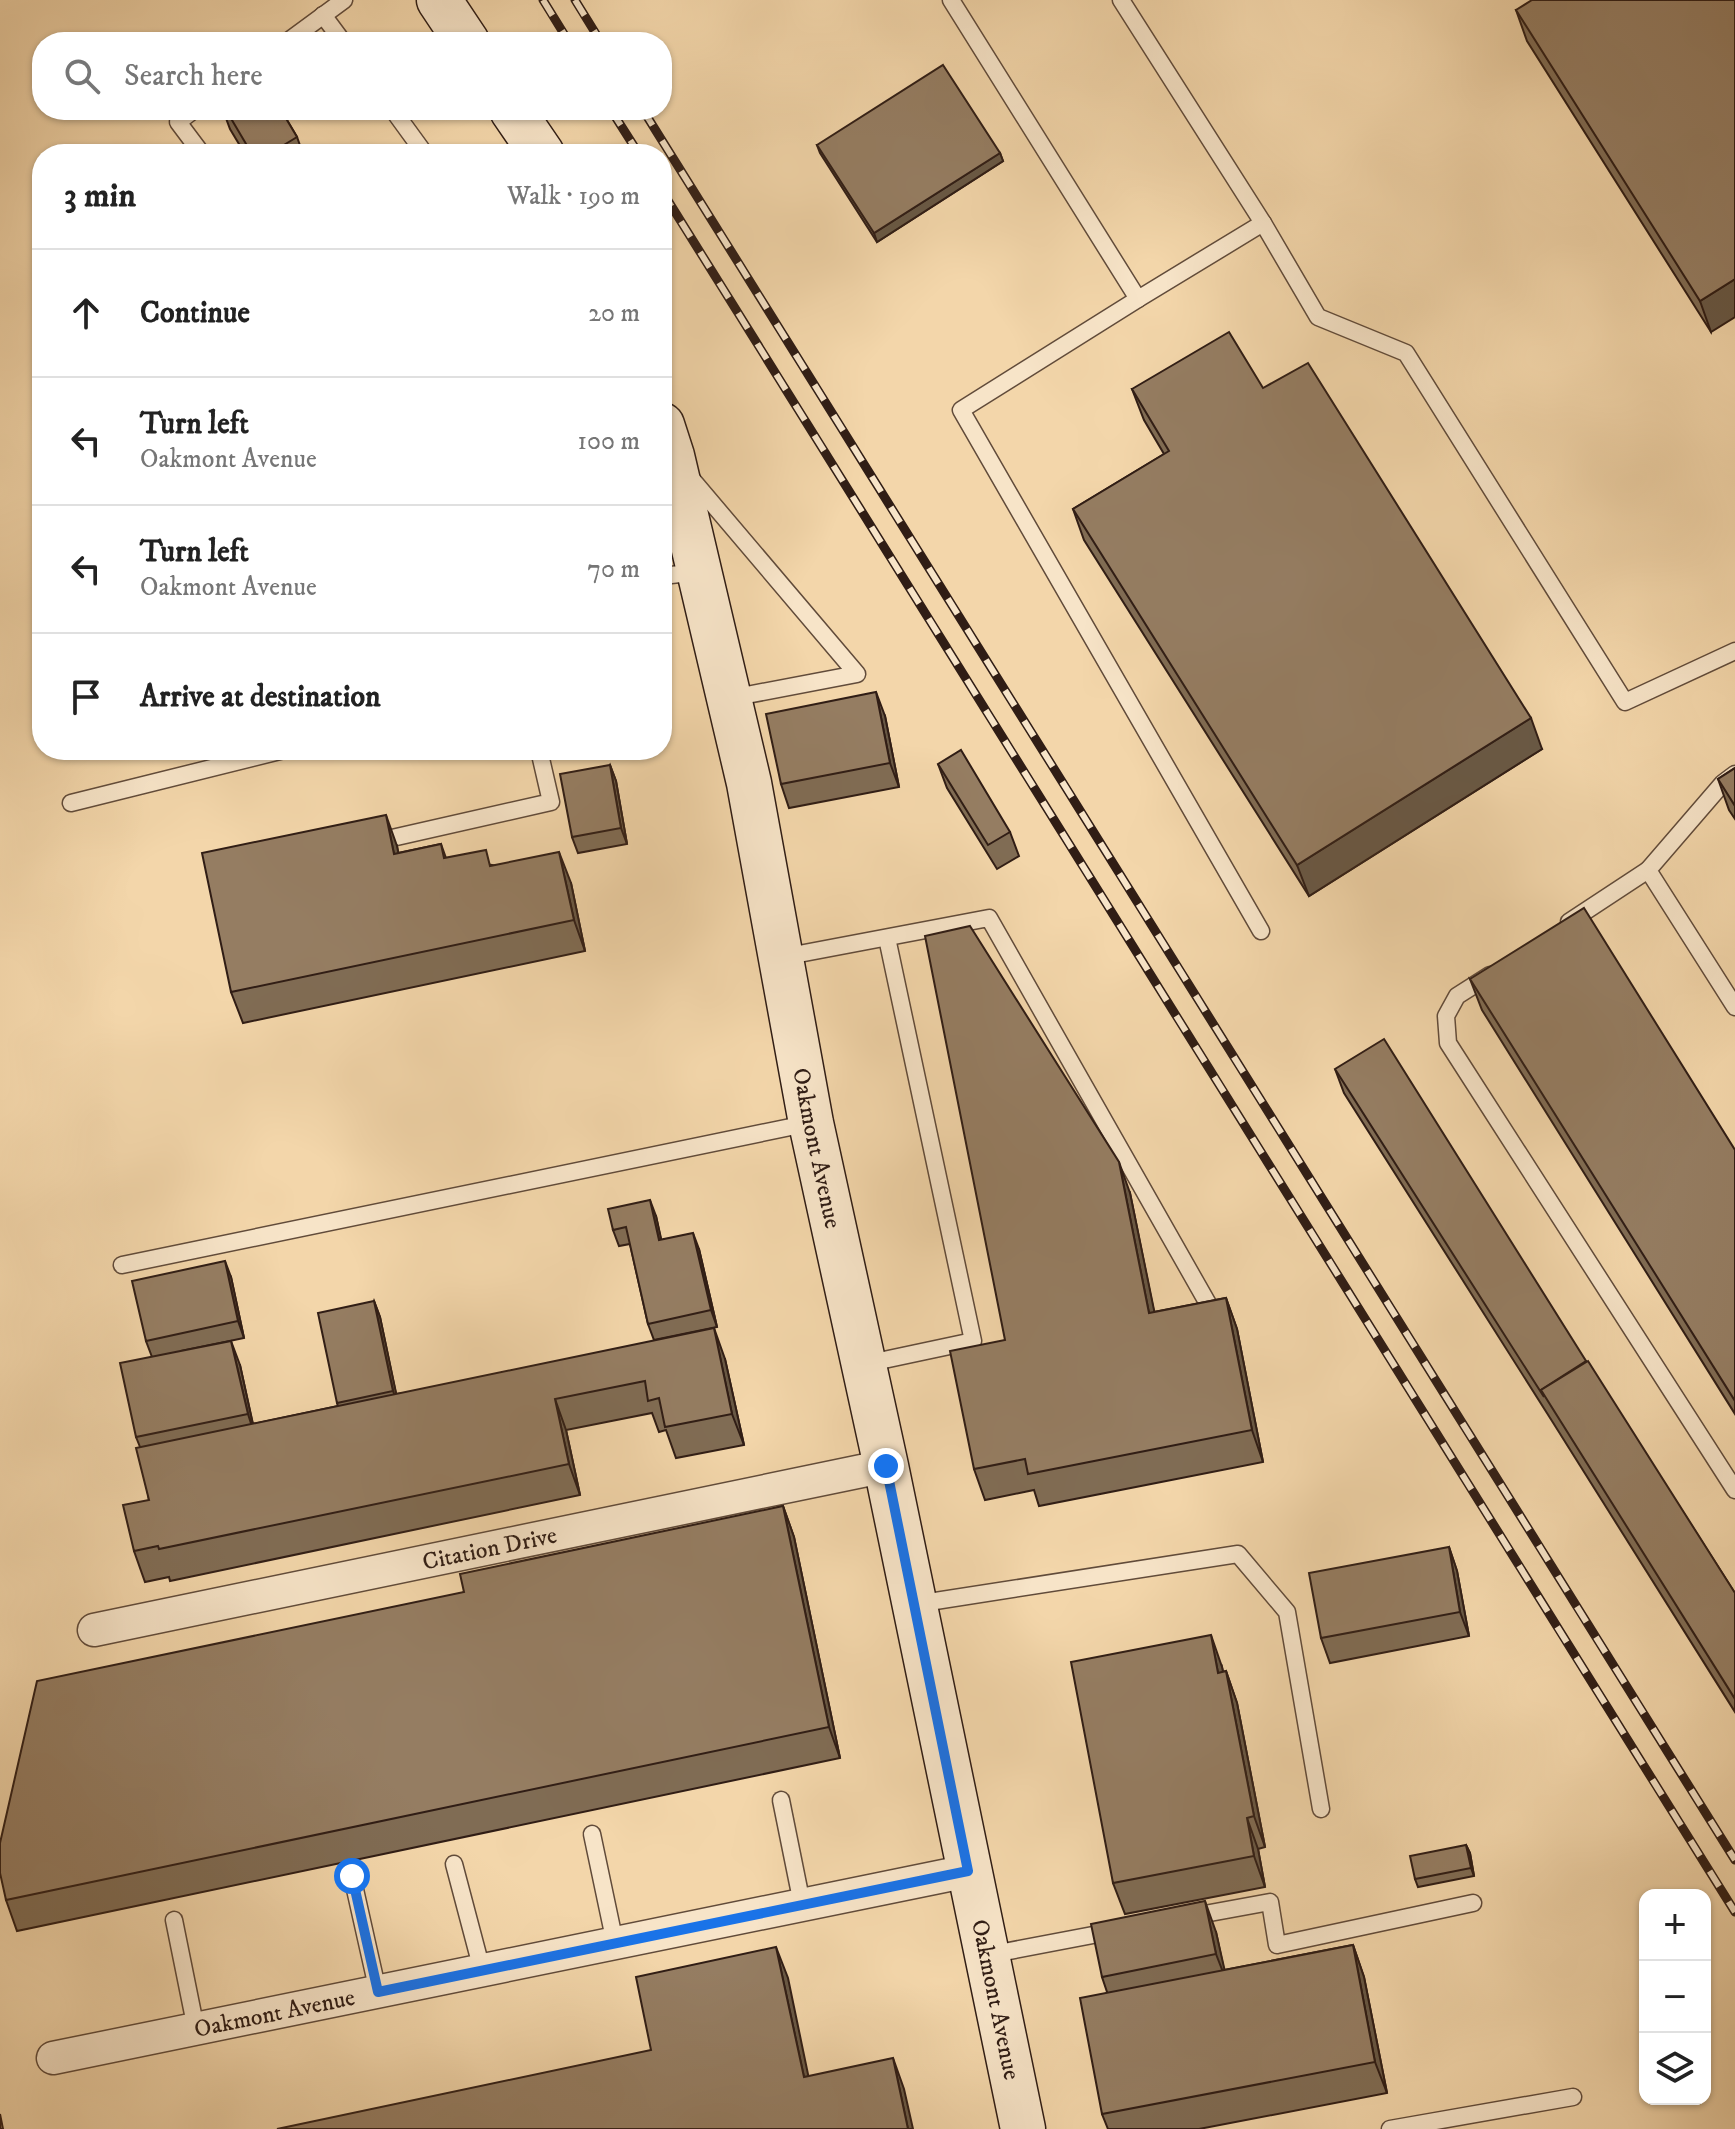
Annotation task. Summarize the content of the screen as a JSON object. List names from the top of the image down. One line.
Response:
{"streets":{"street":["Oakmont Avenue","Citation Drive"]},"crossings":[["Oakmont Avenue","Citation Drive"]],"page":{"search":"Search here","heading":["3 min","Walk · 190 m"],"list":[["Continue","20 m"],["Turn left","Oakmont Avenue","100 m"],["Turn left","Oakmont Avenue","70 m"],"Arrive at destination"],"map_buttons":["+","−"]}}
